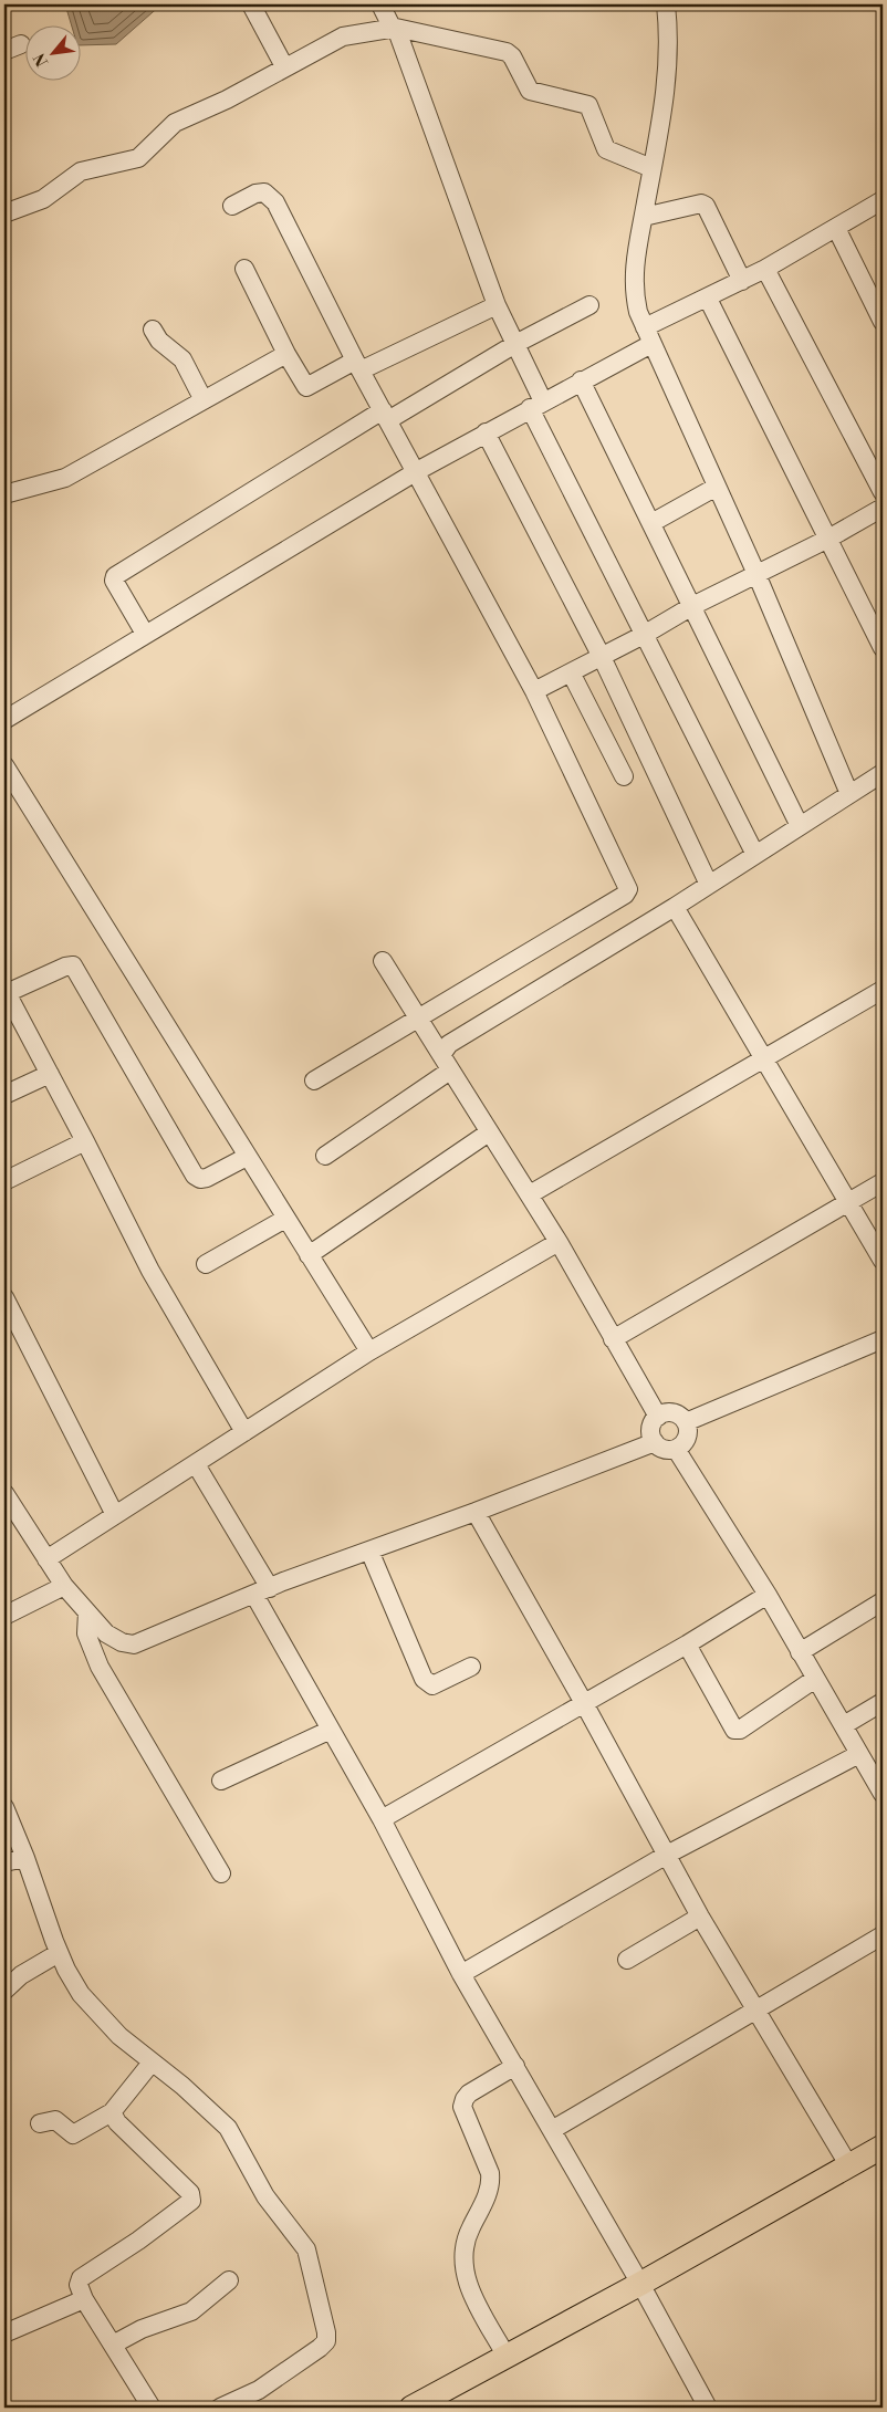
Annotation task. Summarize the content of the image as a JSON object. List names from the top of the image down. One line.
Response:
{"north":"bottom left"}
